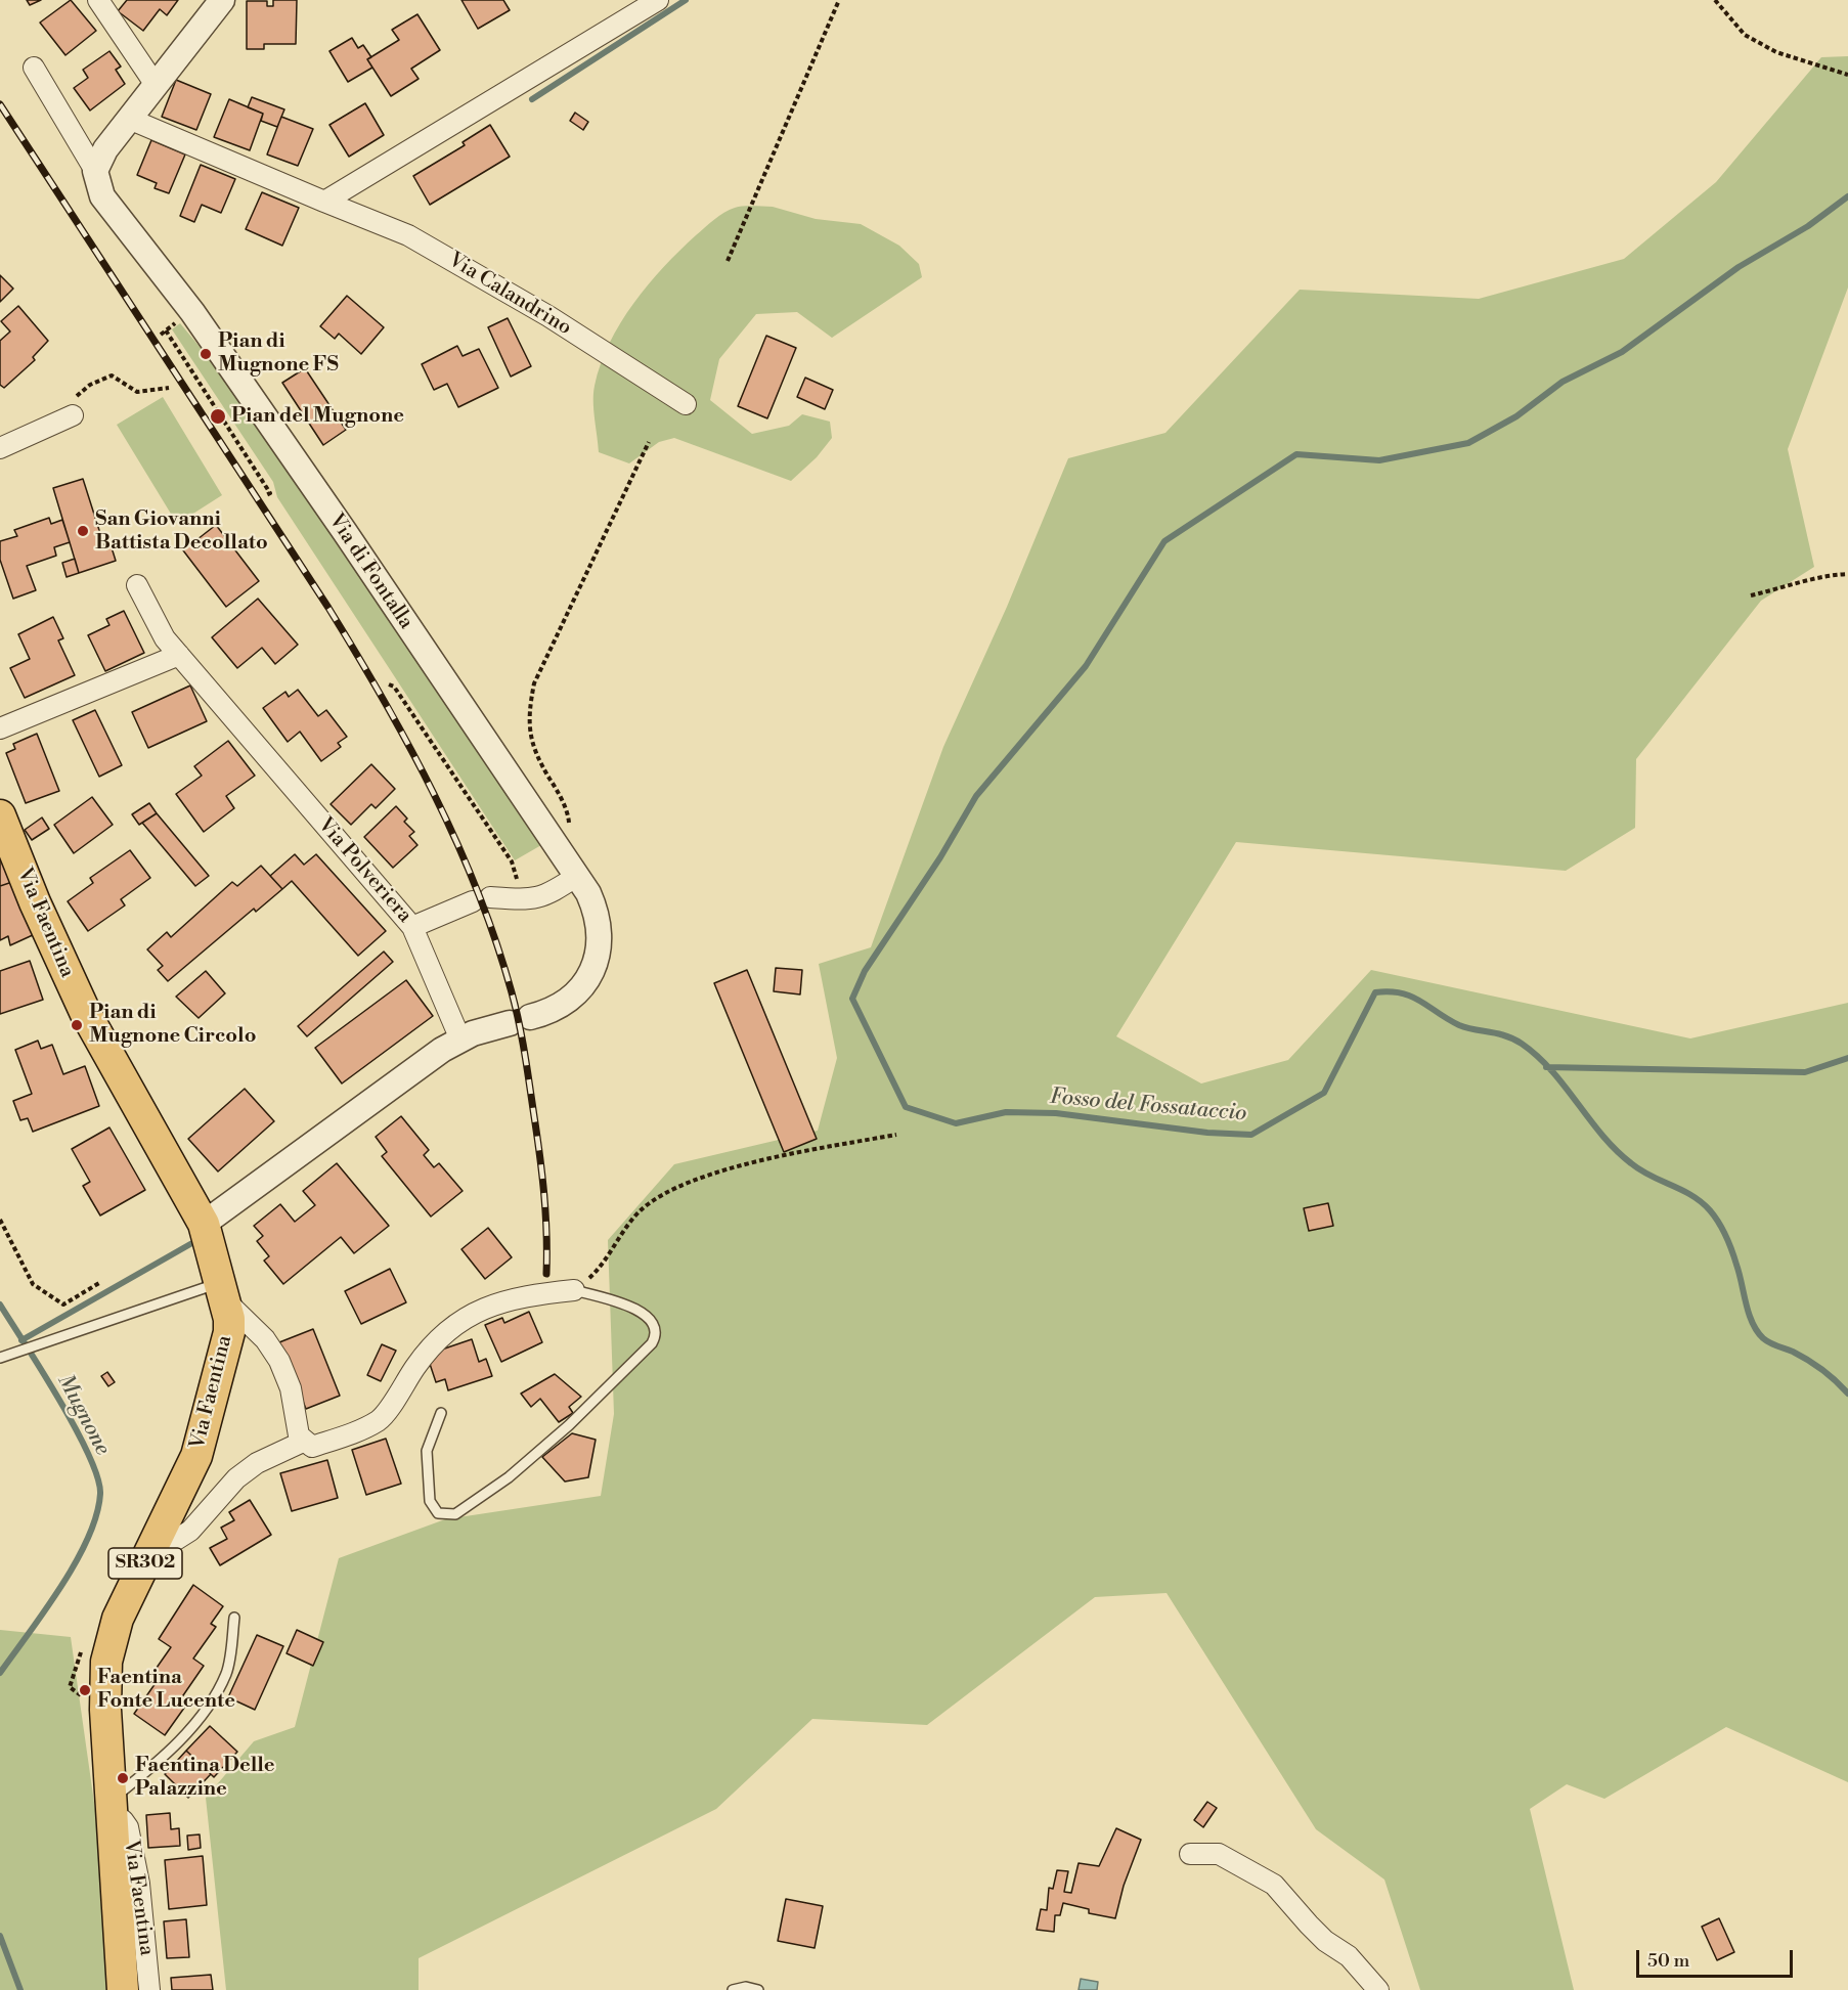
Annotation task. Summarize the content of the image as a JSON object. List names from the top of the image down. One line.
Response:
{"streets":{"main road":["Via Faentina","SR302"],"street":["Via Calandrino","Via di Fontalla","Via Polveriera"]},"crossings":[["Via di Fontalla","Via Polveriera"]],"water":["Fosso del Fossataccio","Mugnone"],"places":["Pian di Mugnone FS","Pian del Mugnone","San Giovanni Battista Decollato","Pian di Mugnone Circolo","Faentina Fonte Lucente","Faentina Delle Palazzine"],"scale_bar":"50 m"}
